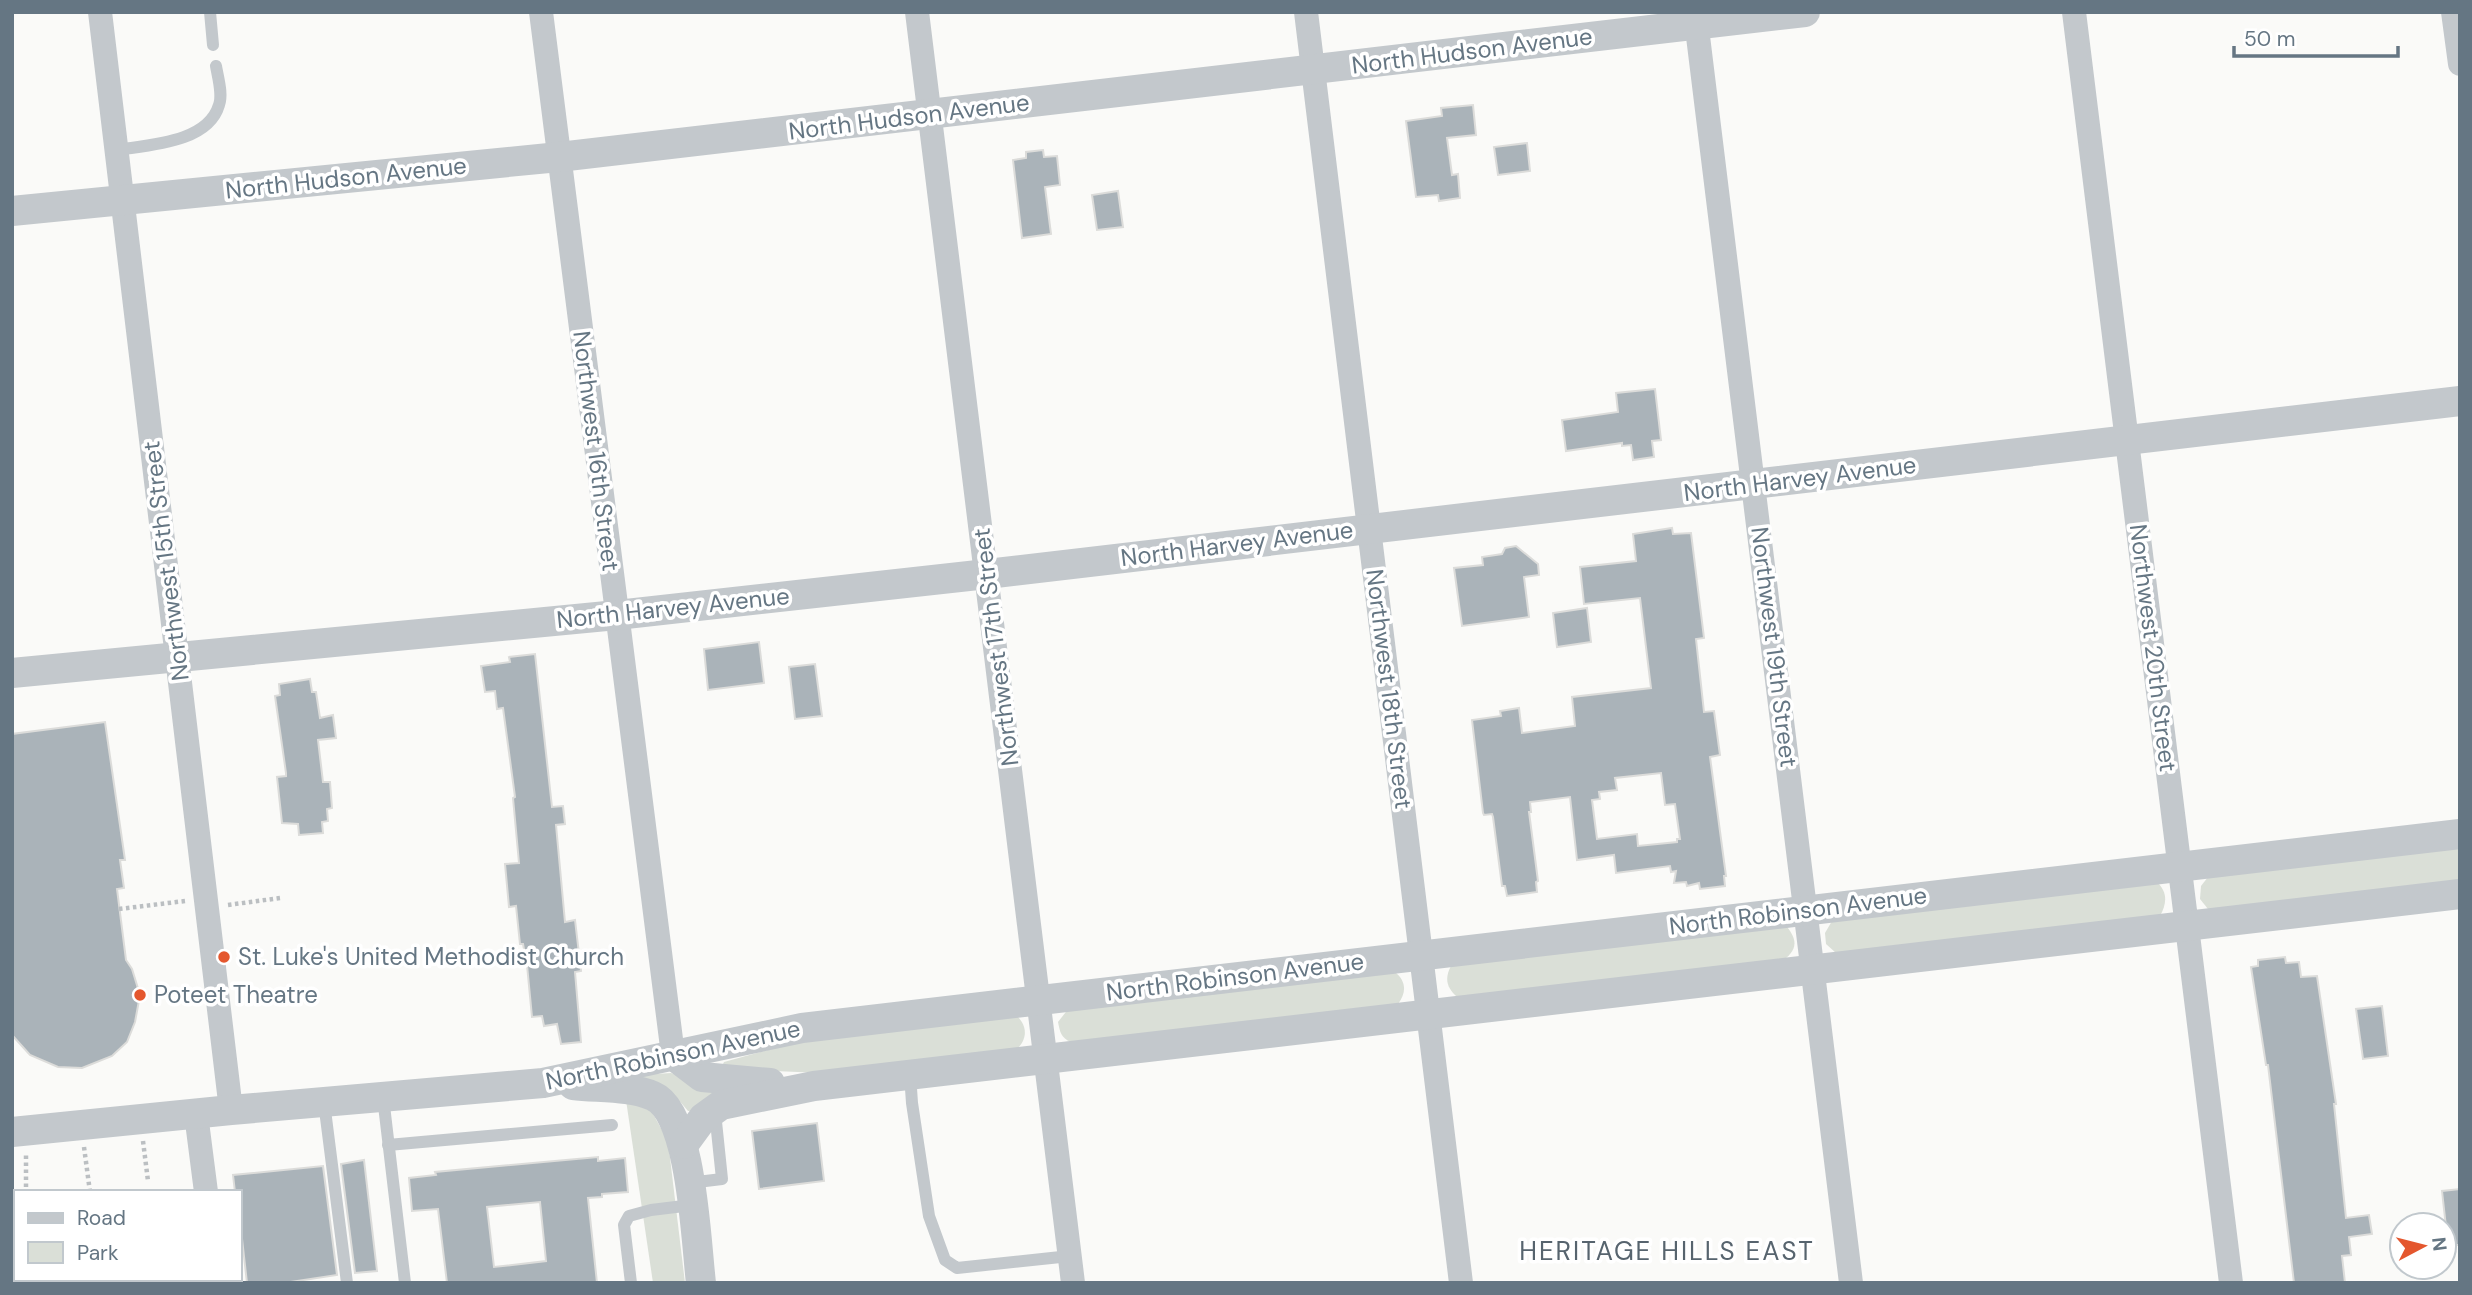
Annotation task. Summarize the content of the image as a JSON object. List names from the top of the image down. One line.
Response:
{"streets":{"street":["North Hudson Avenue","Northwest 16th Street","North Harvey Avenue","Northwest 15th Street","Northwest 17th Street","Northwest 19th Street","Northwest 20th Street","Northwest 18th Street","North Robinson Avenue"]},"crossings":[["North Hudson Avenue","Northwest 16th Street"],["North Hudson Avenue","Northwest 15th Street"],["North Hudson Avenue","Northwest 17th Street"],["North Hudson Avenue","Northwest 19th Street"],["North Hudson Avenue","Northwest 18th Street"],["Northwest 16th Street","North Harvey Avenue"],["Northwest 16th Street","North Robinson Avenue"],["North Harvey Avenue","Northwest 15th Street"],["North Harvey Avenue","Northwest 17th Street"],["North Harvey Avenue","Northwest 19th Street"],["North Harvey Avenue","Northwest 20th Street"],["North Harvey Avenue","Northwest 18th Street"],["Northwest 15th Street","North Robinson Avenue"],["Northwest 17th Street","North Robinson Avenue"],["Northwest 19th Street","North Robinson Avenue"],["Northwest 20th Street","North Robinson Avenue"],["Northwest 18th Street","North Robinson Avenue"]],"districts":["HERITAGE HILLS EAST"],"places":["St. Luke's United Methodist Church","Poteet Theatre"],"legend":["Road","Park"],"scale_bar":"50 m","north":"right"}
